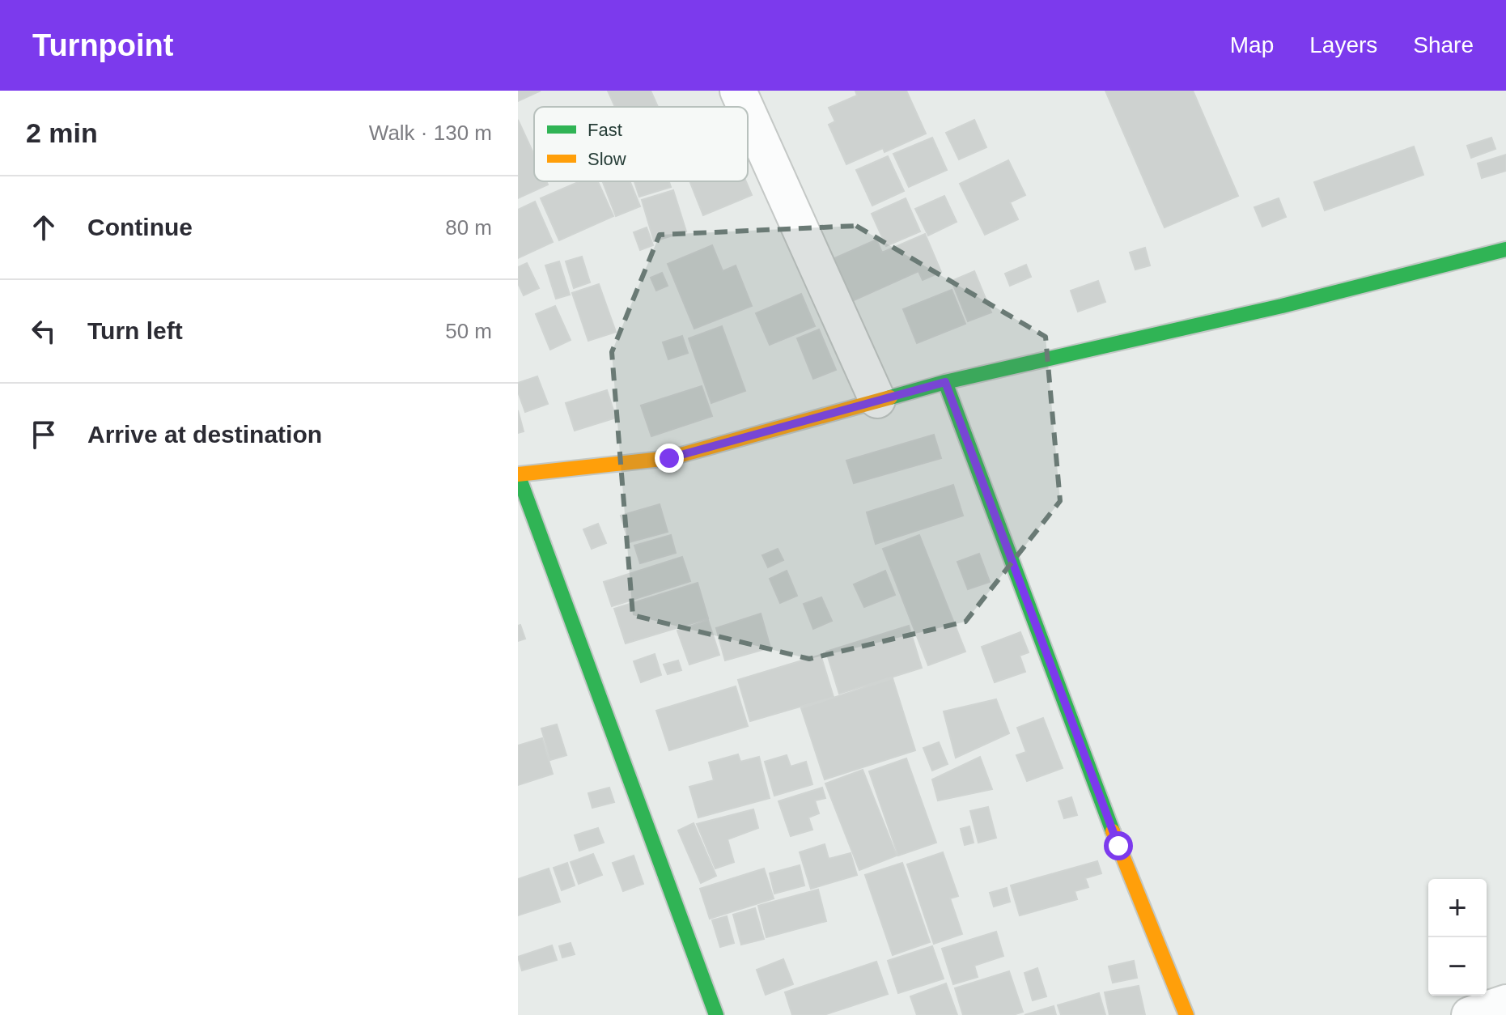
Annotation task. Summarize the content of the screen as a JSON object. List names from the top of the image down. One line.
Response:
{"legend":["Fast","Slow"],"page":{"header":"Turnpoint","nav":["Map","Layers","Share"],"heading":["2 min","Walk · 130 m"],"list":[["Continue","80 m"],["Turn left","50 m"],"Arrive at destination"],"map_buttons":["+","−"]}}
